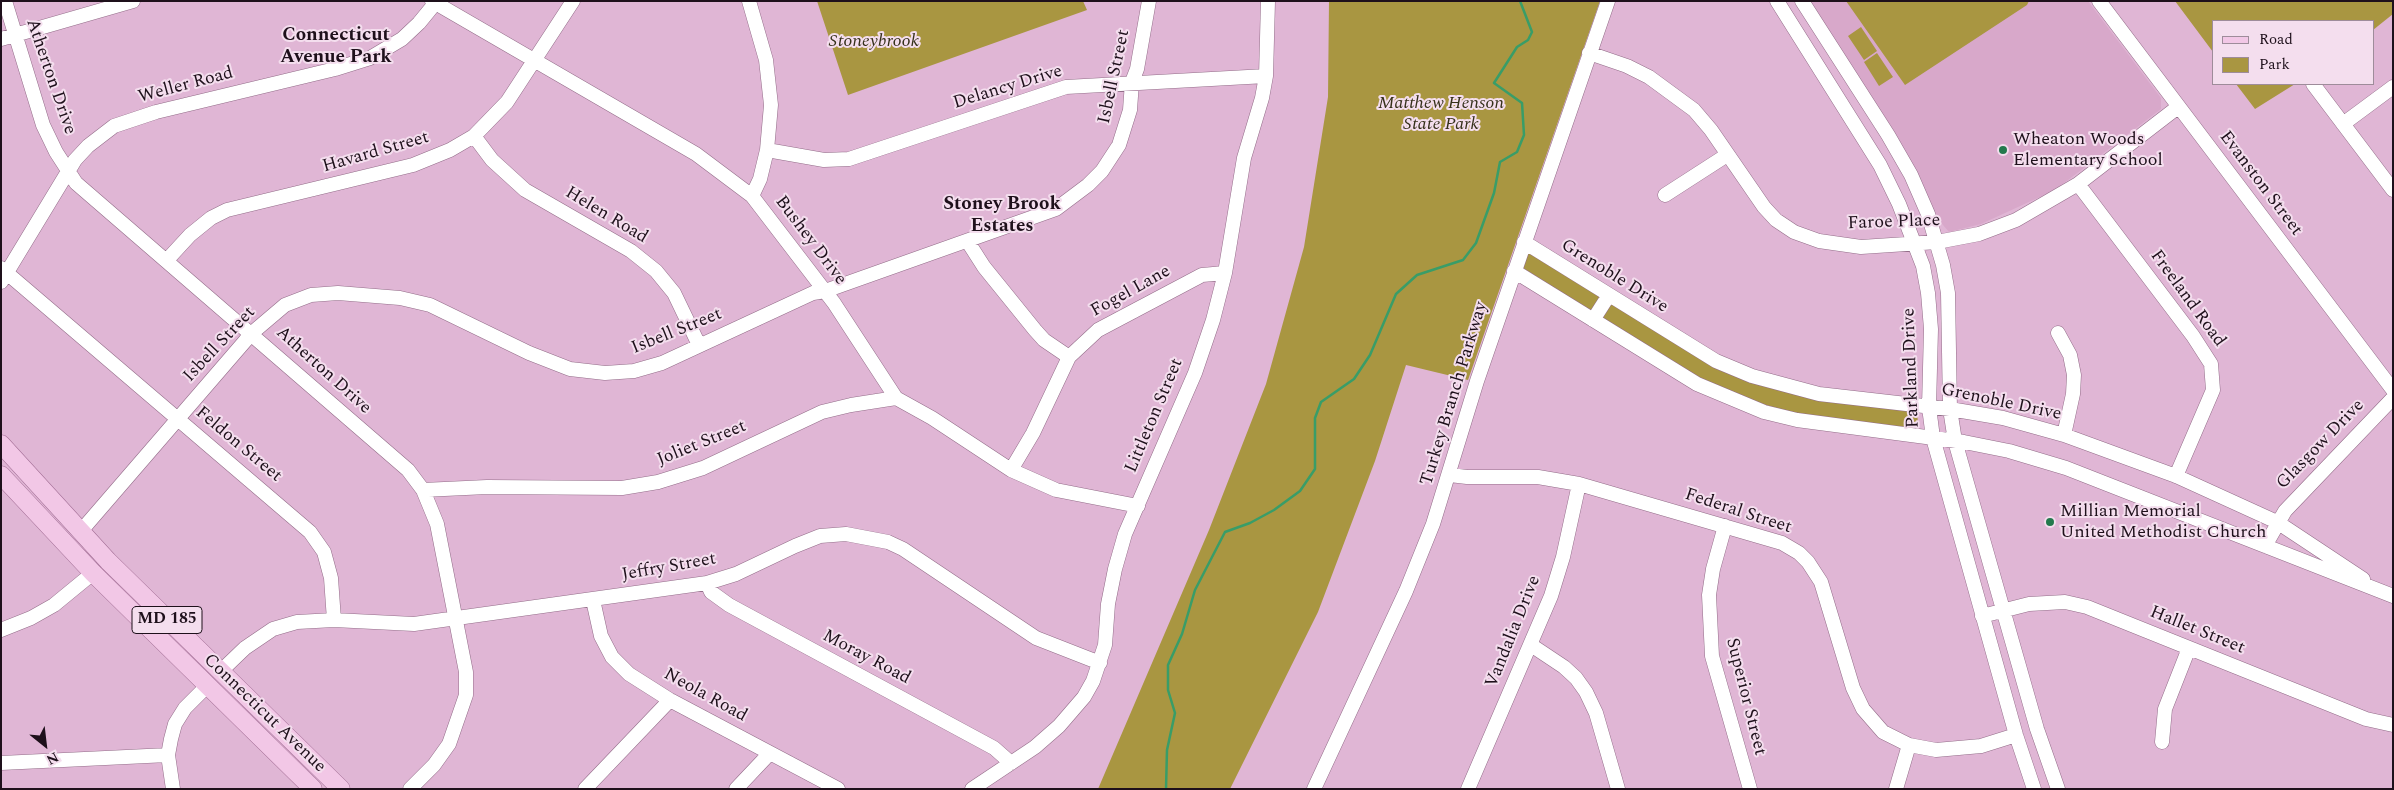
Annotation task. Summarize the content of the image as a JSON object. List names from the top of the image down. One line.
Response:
{"streets":{"main road":["MD 185","Connecticut Avenue"],"street":["Atherton Drive","Isbell Street","Weller Road","Delancy Drive","Havard Street","Evanston Street","Helen Road","Faroe Place","Bushey Drive","Grenoble Drive","Fogel Lane","Freeland Road","Parkland Drive","Turkey Branch Parkway","Littleton Street","Joliet Street","Feldon Street","Glasgow Drive","Federal Street","Jeffry Street","Hallet Street","Vandalia Drive","Moray Road","Neola Road","Superior Street"]},"crossings":[["Atherton Drive","Isbell Street"],["Atherton Drive","Weller Road"],["Atherton Drive","Havard Street"],["Atherton Drive","Joliet Street"],["Atherton Drive","Jeffry Street"],["Isbell Street","Delancy Drive"],["Isbell Street","Helen Road"],["Isbell Street","Bushey Drive"],["Isbell Street","Feldon Street"],["Isbell Street","Connecticut Avenue"],["Weller Road","Bushey Drive"],["Weller Road","Feldon Street"],["Delancy Drive","Littleton Street"],["Havard Street","Helen Road"],["Havard Street","Bushey Drive"],["Evanston Street","Faroe Place"],["Faroe Place","Freeland Road"],["Faroe Place","Parkland Drive"],["Faroe Place","Turkey Branch Parkway"],["Bushey Drive","Fogel Lane"],["Bushey Drive","Littleton Street"],["Bushey Drive","Joliet Street"],["Grenoble Drive","Freeland Road"],["Grenoble Drive","Parkland Drive"],["Grenoble Drive","Turkey Branch Parkway"],["Grenoble Drive","Glasgow Drive"],["Fogel Lane","Littleton Street"],["Parkland Drive","Federal Street"],["Parkland Drive","Hallet Street"],["Turkey Branch Parkway","Federal Street"],["Littleton Street","Jeffry Street"],["Littleton Street","Moray Road"],["Feldon Street","Jeffry Street"],["Federal Street","Vandalia Drive"],["Federal Street","Superior Street"],["Jeffry Street","Moray Road"],["Jeffry Street","Neola Road"],["Jeffry Street","Connecticut Avenue"]],"districts":["Connecticut Avenue Park","Stoney Brook Estates"],"parks":["Stoneybrook","Matthew Henson State Park"],"places":["Wheaton Woods Elementary School","Millian Memorial United Methodist Church"],"legend":["Road","Park"],"north":"bottom right"}
